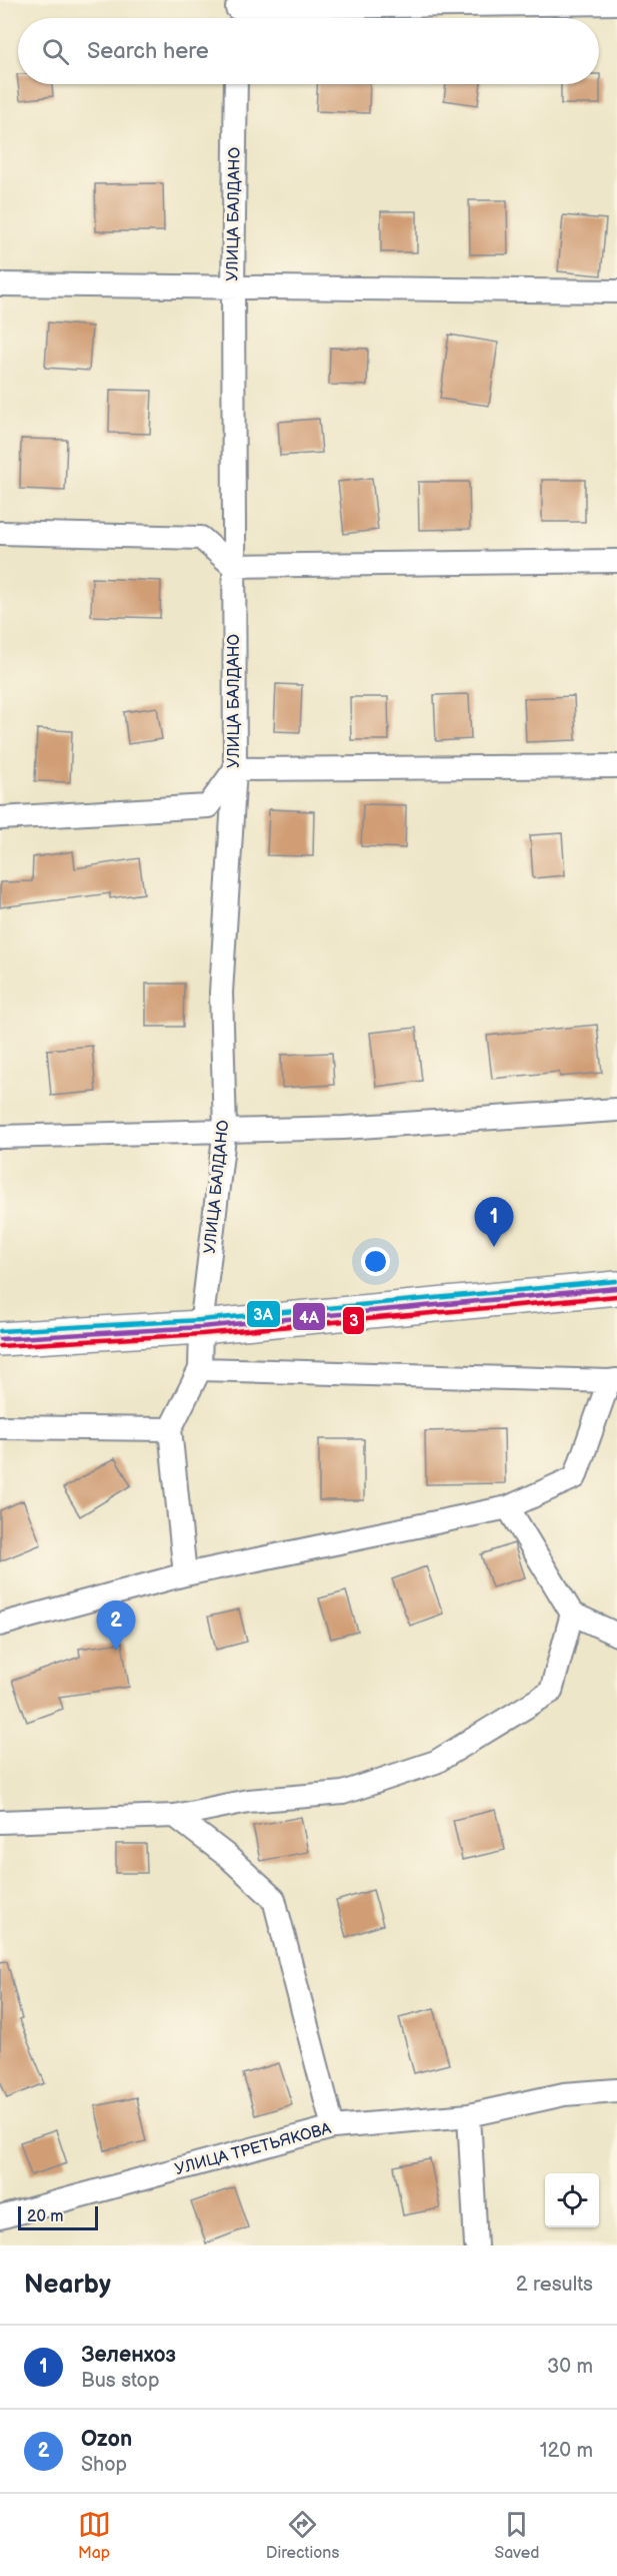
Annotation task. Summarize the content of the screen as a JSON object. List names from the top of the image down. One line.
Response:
{"streets":{"street":["УЛИЦА БАЛДАНО","УЛИЦА ТРЕТЬЯКОВА"]},"lines":["transit line 3А","transit line 4А","transit line 3"],"scale_bar":"20 m","page":{"search":"Search here","pins":["1","2"],"scale":"20 m","heading":["Nearby","2 results"],"list":[{"mark":"1","name":"Зеленхоз","note":"Bus stop","value":"30 m"},{"mark":"2","name":"Ozon","note":"Shop","value":"120 m"}],"nav":["Map","Directions","Saved"]}}
